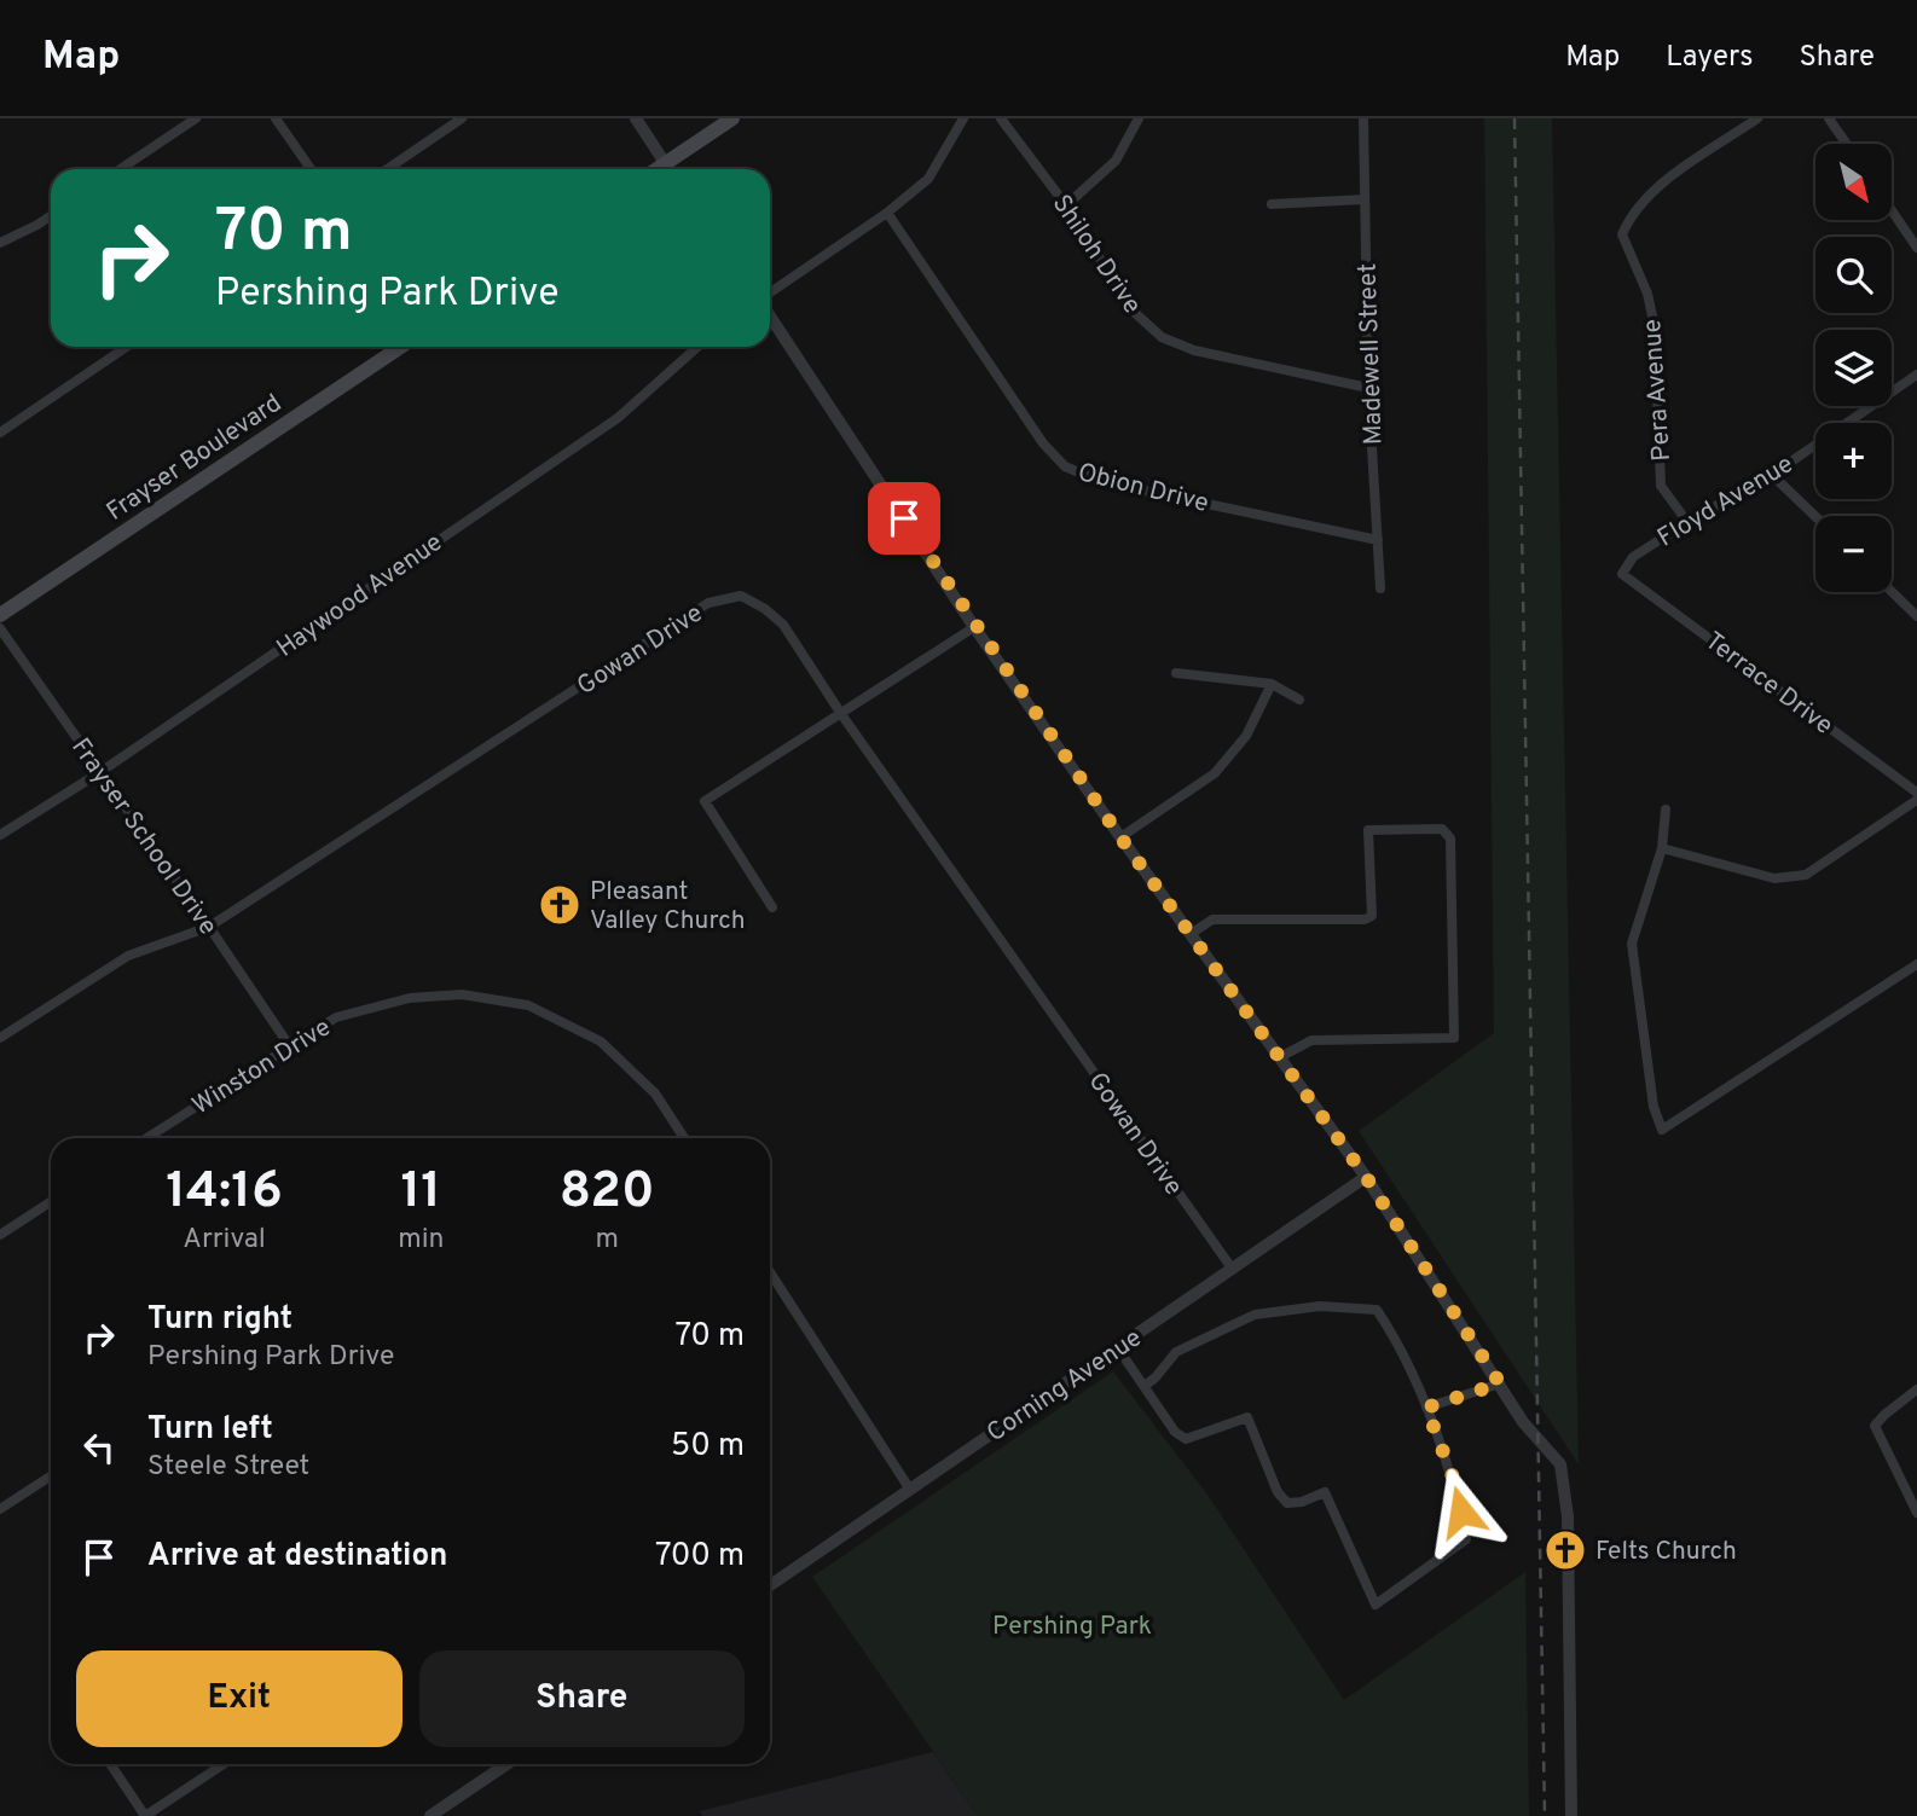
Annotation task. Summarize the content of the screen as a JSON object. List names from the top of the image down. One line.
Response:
{"streets":{"main road":["Frayser Boulevard"],"street":["Shiloh Drive","Madewell Street","Pera Avenue","Obion Drive","Floyd Avenue","Haywood Avenue","Gowan Drive","Terrace Drive","Frayser School Drive","Winston Drive","Corning Avenue"]},"crossings":[["Shiloh Drive","Madewell Street"],["Madewell Street","Obion Drive"],["Pera Avenue","Floyd Avenue"],["Floyd Avenue","Terrace Drive"],["Haywood Avenue","Frayser School Drive"],["Gowan Drive","Frayser School Drive"],["Gowan Drive","Corning Avenue"],["Frayser School Drive","Winston Drive"]],"parks":["Pershing Park"],"places":{"church":["Pleasant Valley Church","Felts Church"]},"north":"bottom right","page":{"header":"Map","nav":["Map","Layers","Share"],"map_buttons":["+","−"],"turn":["70 m","Pershing Park Drive"],"eta":["14:16","Arrival","11","min","820","m"],"list":[{"name":"Turn right","note":"Pershing Park Drive","value":"70 m"},{"name":"Turn left","note":"Steele Street","value":"50 m"},{"name":"Arrive at destination","value":"700 m"}],"buttons":["Exit","Share"]}}
